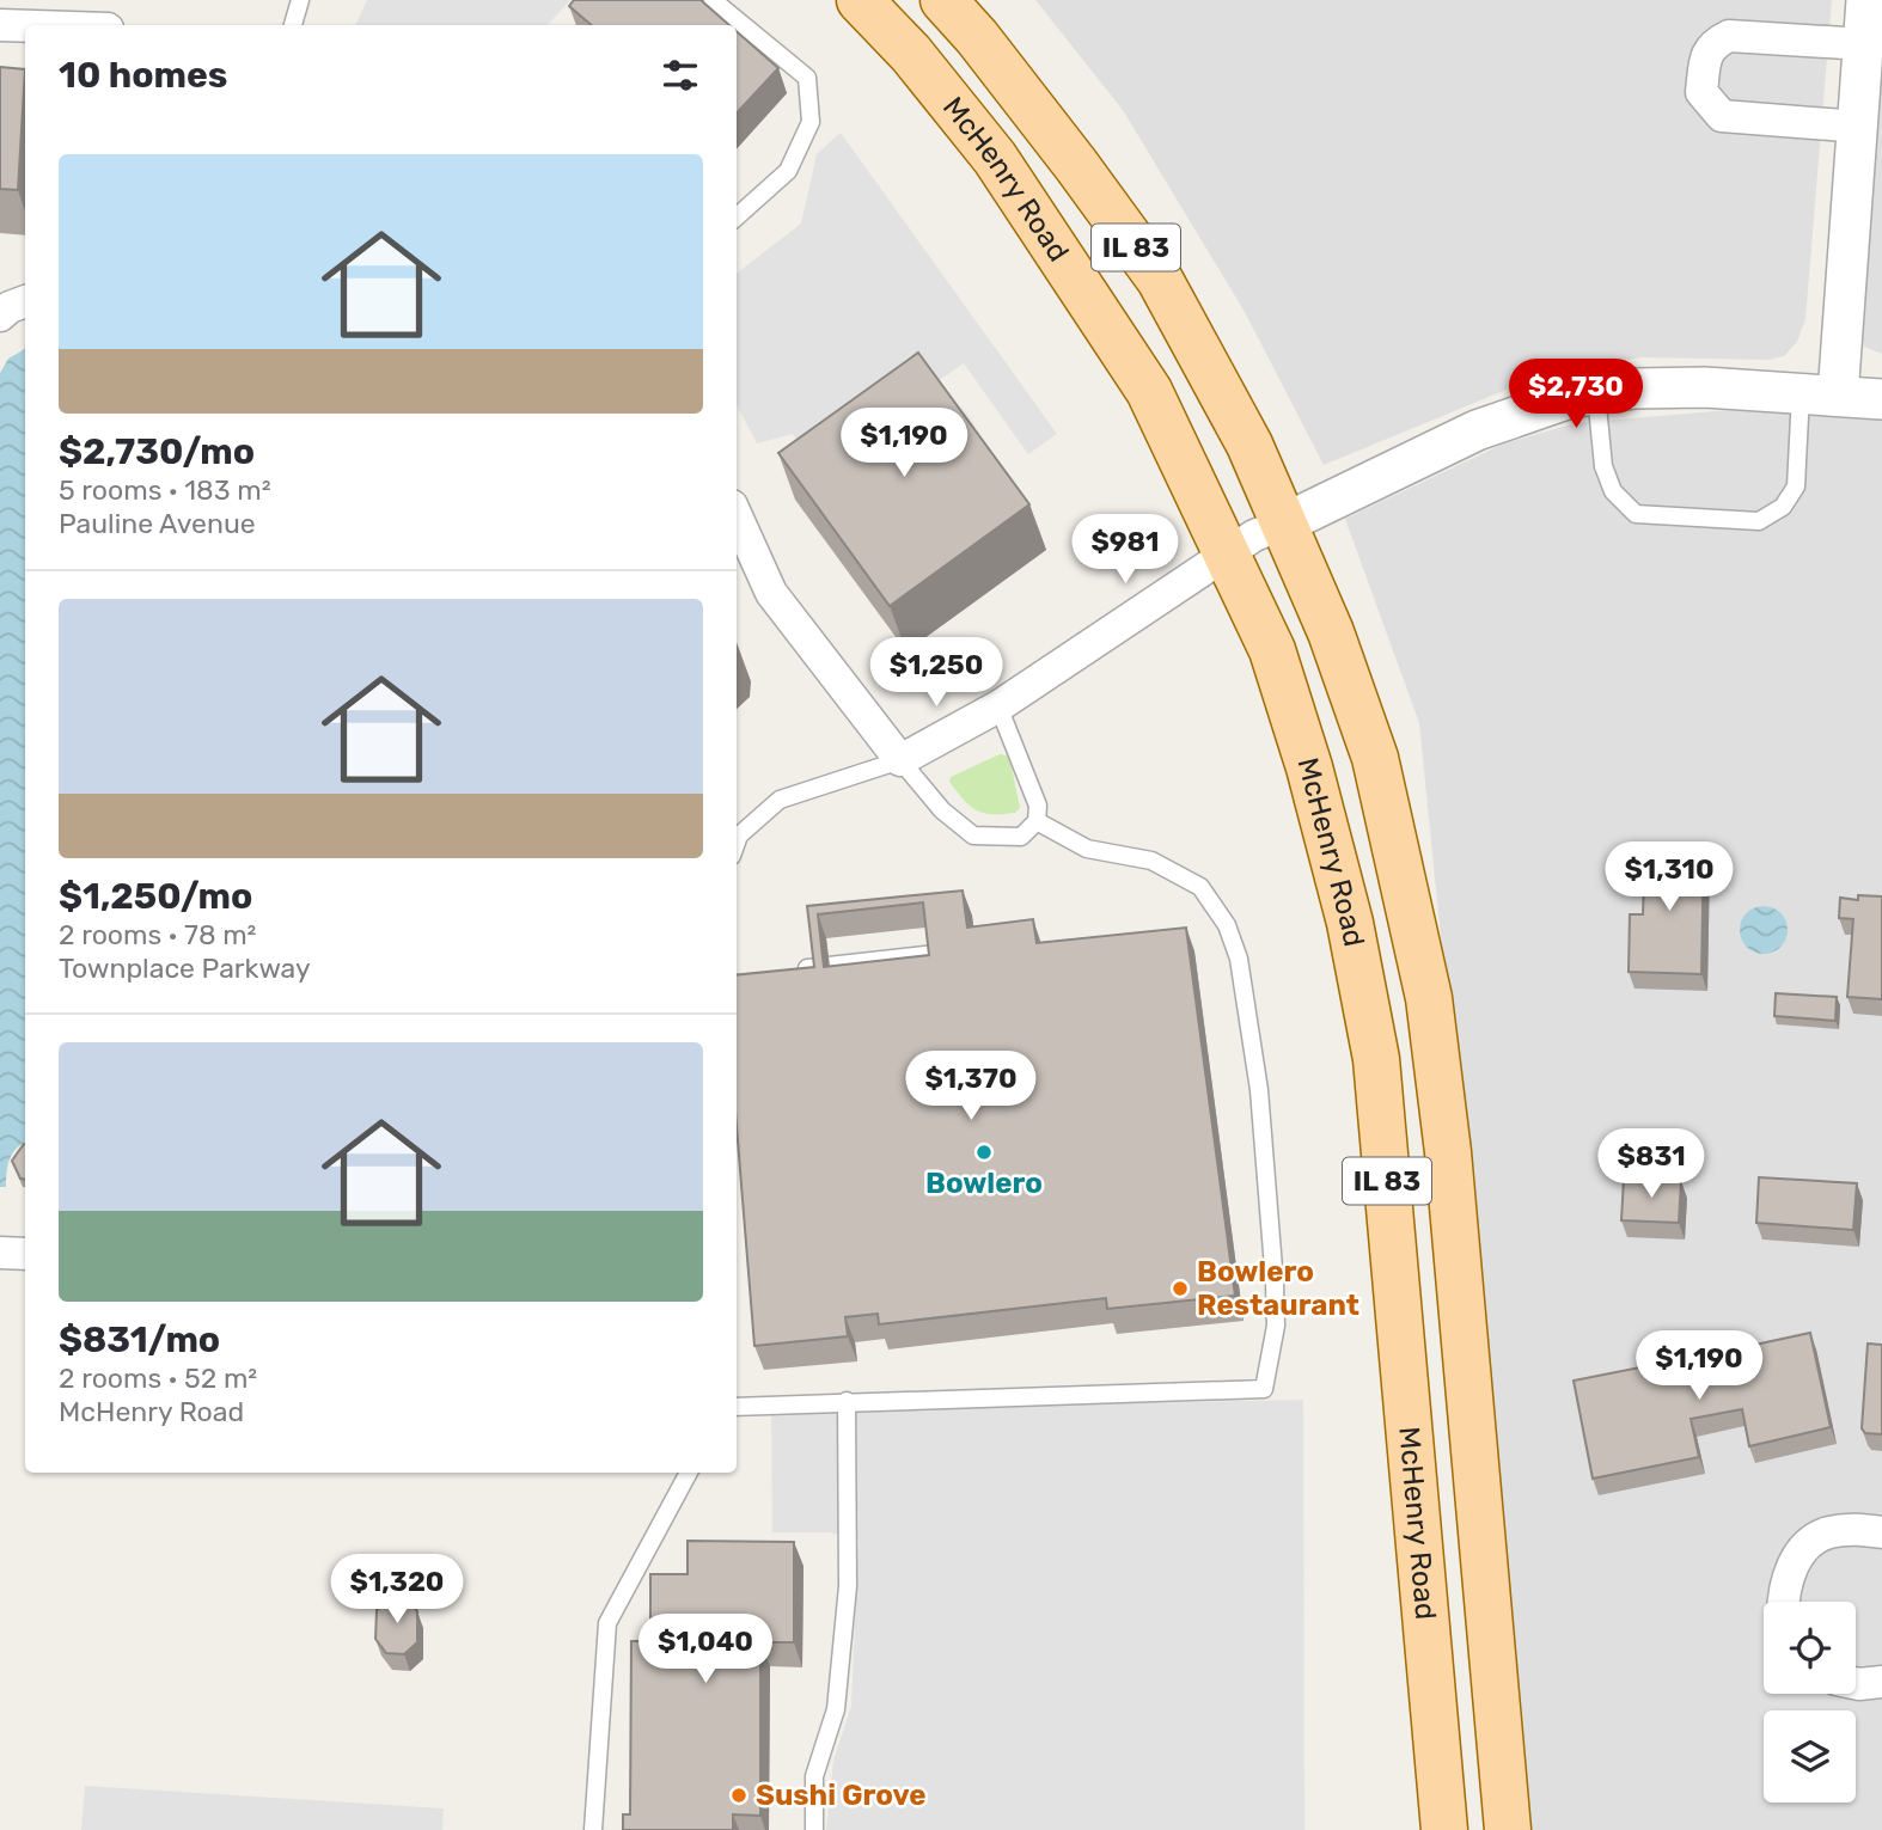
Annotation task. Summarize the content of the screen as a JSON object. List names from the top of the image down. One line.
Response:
{"streets":{"main road":["McHenry Road","IL 83"]},"places":["Bowlero","Bowlero Restaurant","Sushi Grove"],"page":{"heading":"10 homes","list":[{"name":"$2,730/mo","note":"5 rooms · 183 m² · Pauline Avenue"},{"name":"$1,250/mo","note":"2 rooms · 78 m² · Townplace Parkway"},{"name":"$831/mo","note":"2 rooms · 52 m² · McHenry Road"}],"price":["$2,730","$1,190","$981","$1,250","$1,310","$1,370","$831","$1,190","$1,320","$1,040"]}}
